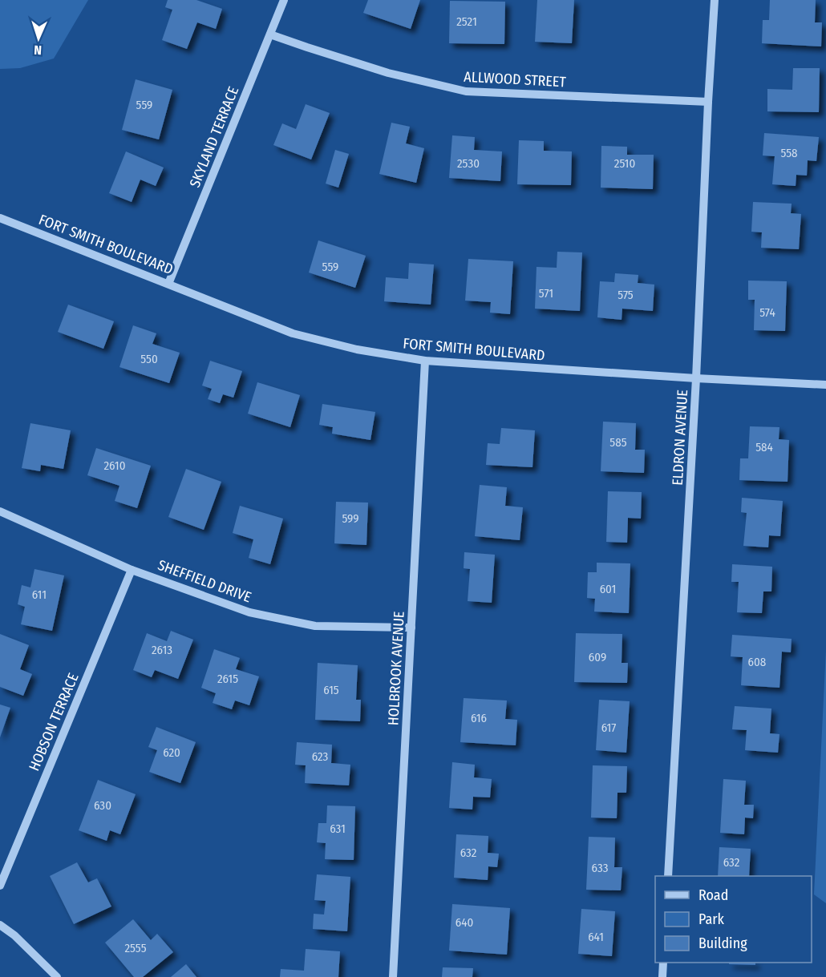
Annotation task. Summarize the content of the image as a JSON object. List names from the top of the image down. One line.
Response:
{"streets":{"street":["ALLWOOD STREET","SKYLAND TERRACE","FORT SMITH BOULEVARD","ELDRON AVENUE","SHEFFIELD DRIVE","HOLBROOK AVENUE","HOBSON TERRACE"]},"crossings":[["ALLWOOD STREET","SKYLAND TERRACE"],["ALLWOOD STREET","ELDRON AVENUE"],["SKYLAND TERRACE","FORT SMITH BOULEVARD"],["FORT SMITH BOULEVARD","ELDRON AVENUE"],["FORT SMITH BOULEVARD","HOLBROOK AVENUE"],["SHEFFIELD DRIVE","HOLBROOK AVENUE"],["SHEFFIELD DRIVE","HOBSON TERRACE"]],"house_numbers":["2521","559","558","2530","2510","559","571","575","574","550","585","584","2610","599","601","611","2613","609","608","2615","615","616","617","620","623","630","631","632","632","633","640","641","2555"],"legend":["Road","Park","Building"],"north":"bottom"}
